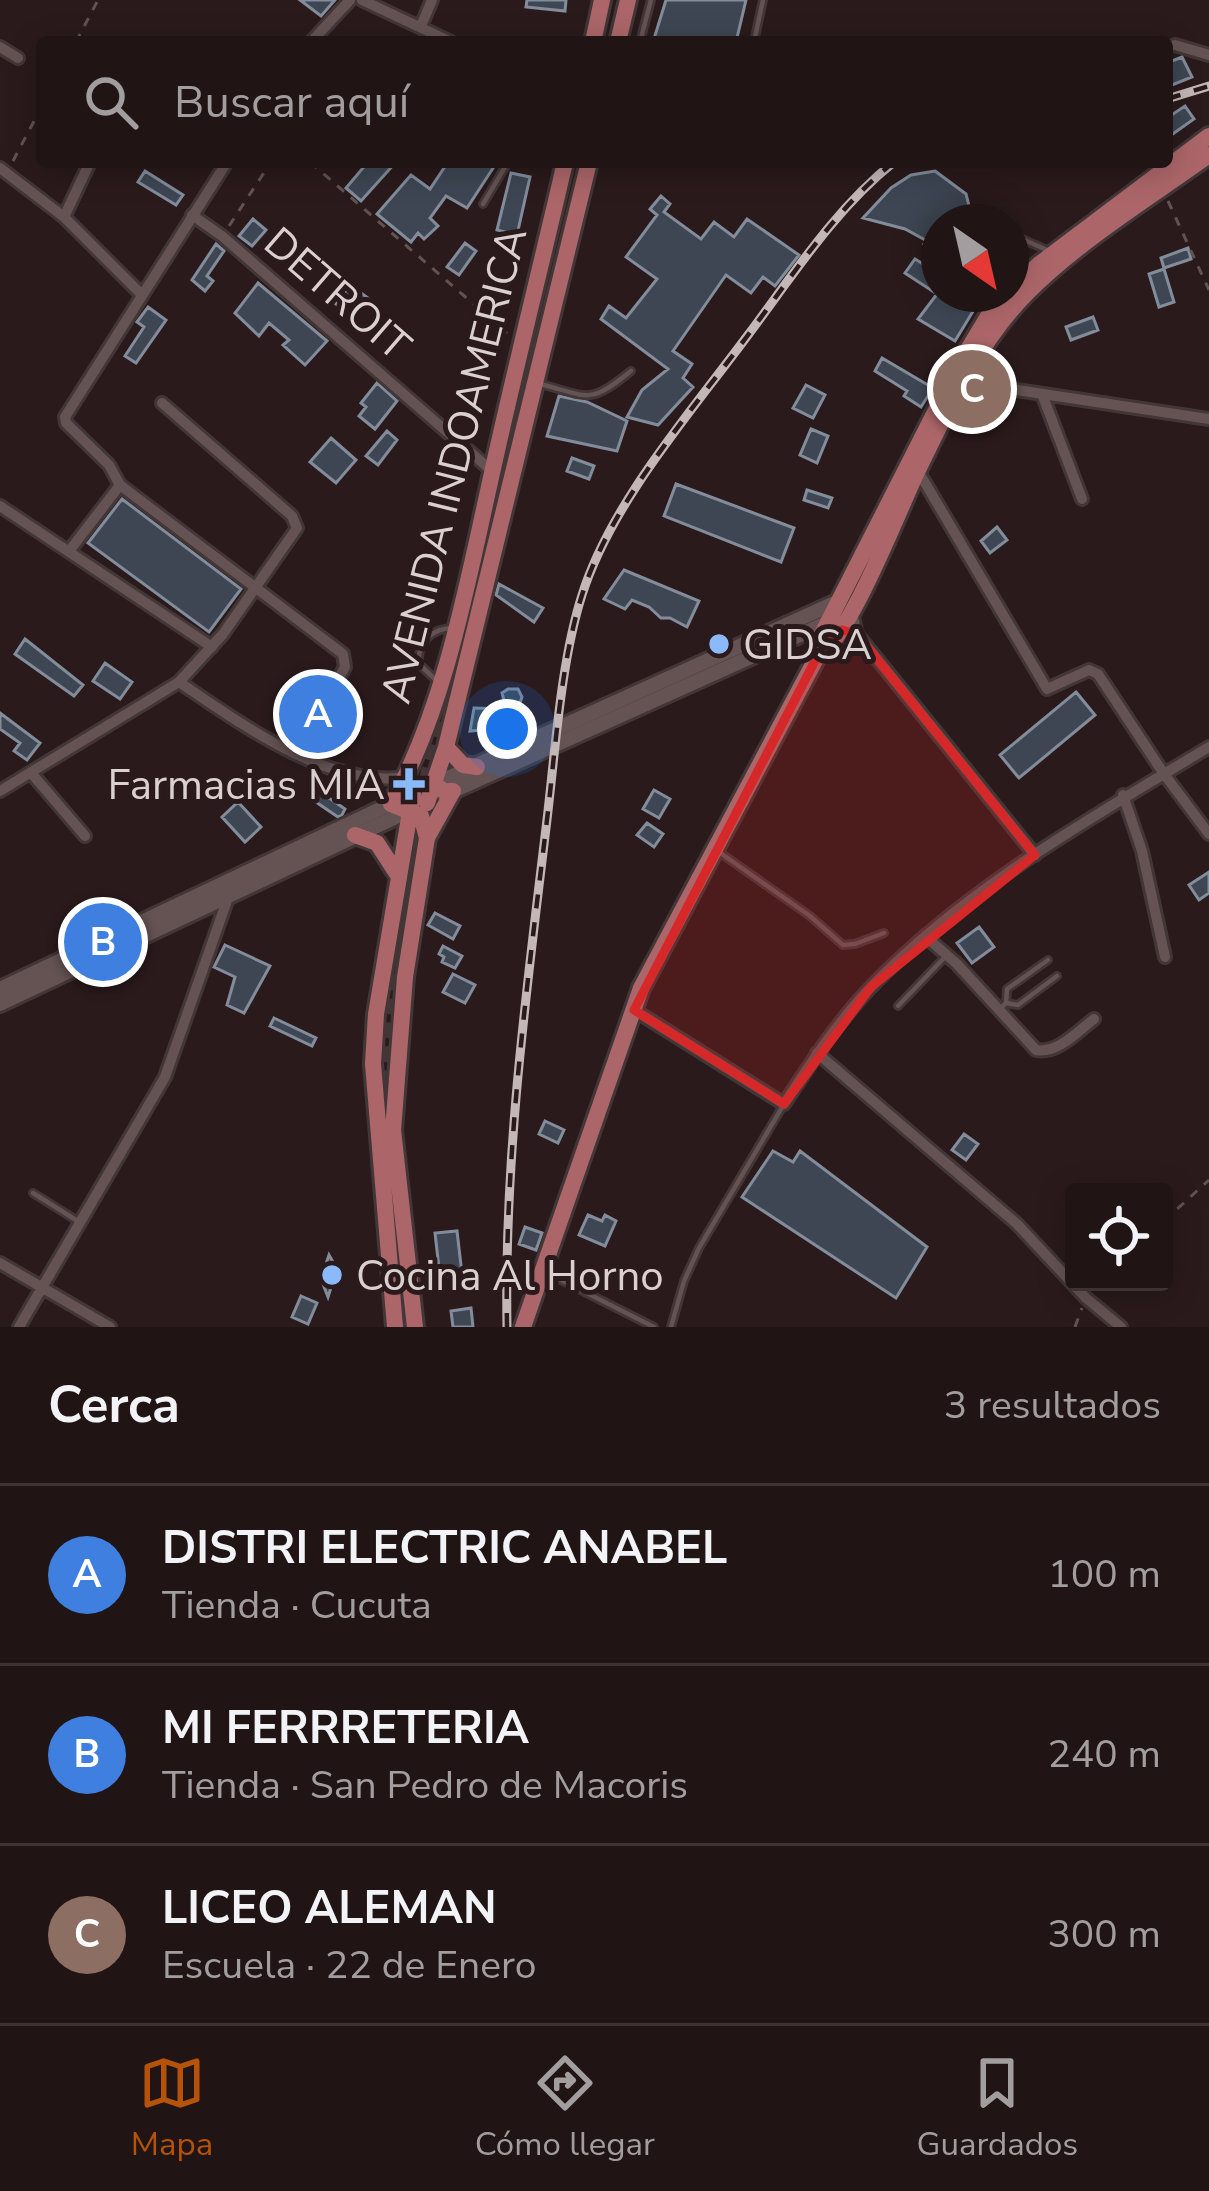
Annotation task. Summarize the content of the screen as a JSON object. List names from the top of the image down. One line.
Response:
{"streets":{"main road":["AVENIDA INDOAMERICA"],"street":["DETROIT"]},"crossings":[["DETROIT","AVENIDA INDOAMERICA"]],"places":{"other":["GIDSA","Cocina Al Horno"],"health":["Farmacias MIA"]},"north":"bottom right","page":{"search":"Buscar aquí","pins":["C","A","B"],"heading":["Cerca","3 resultados"],"list":[{"mark":"A","name":"DISTRI ELECTRIC ANABEL","note":"Tienda · Cucuta","value":"100 m"},{"mark":"B","name":"MI FERRRETERIA","note":"Tienda · San Pedro de Macoris","value":"240 m"},{"mark":"C","name":"LICEO ALEMAN","note":"Escuela · 22 de Enero","value":"300 m"}],"nav":["Mapa","Cómo llegar","Guardados"]}}
